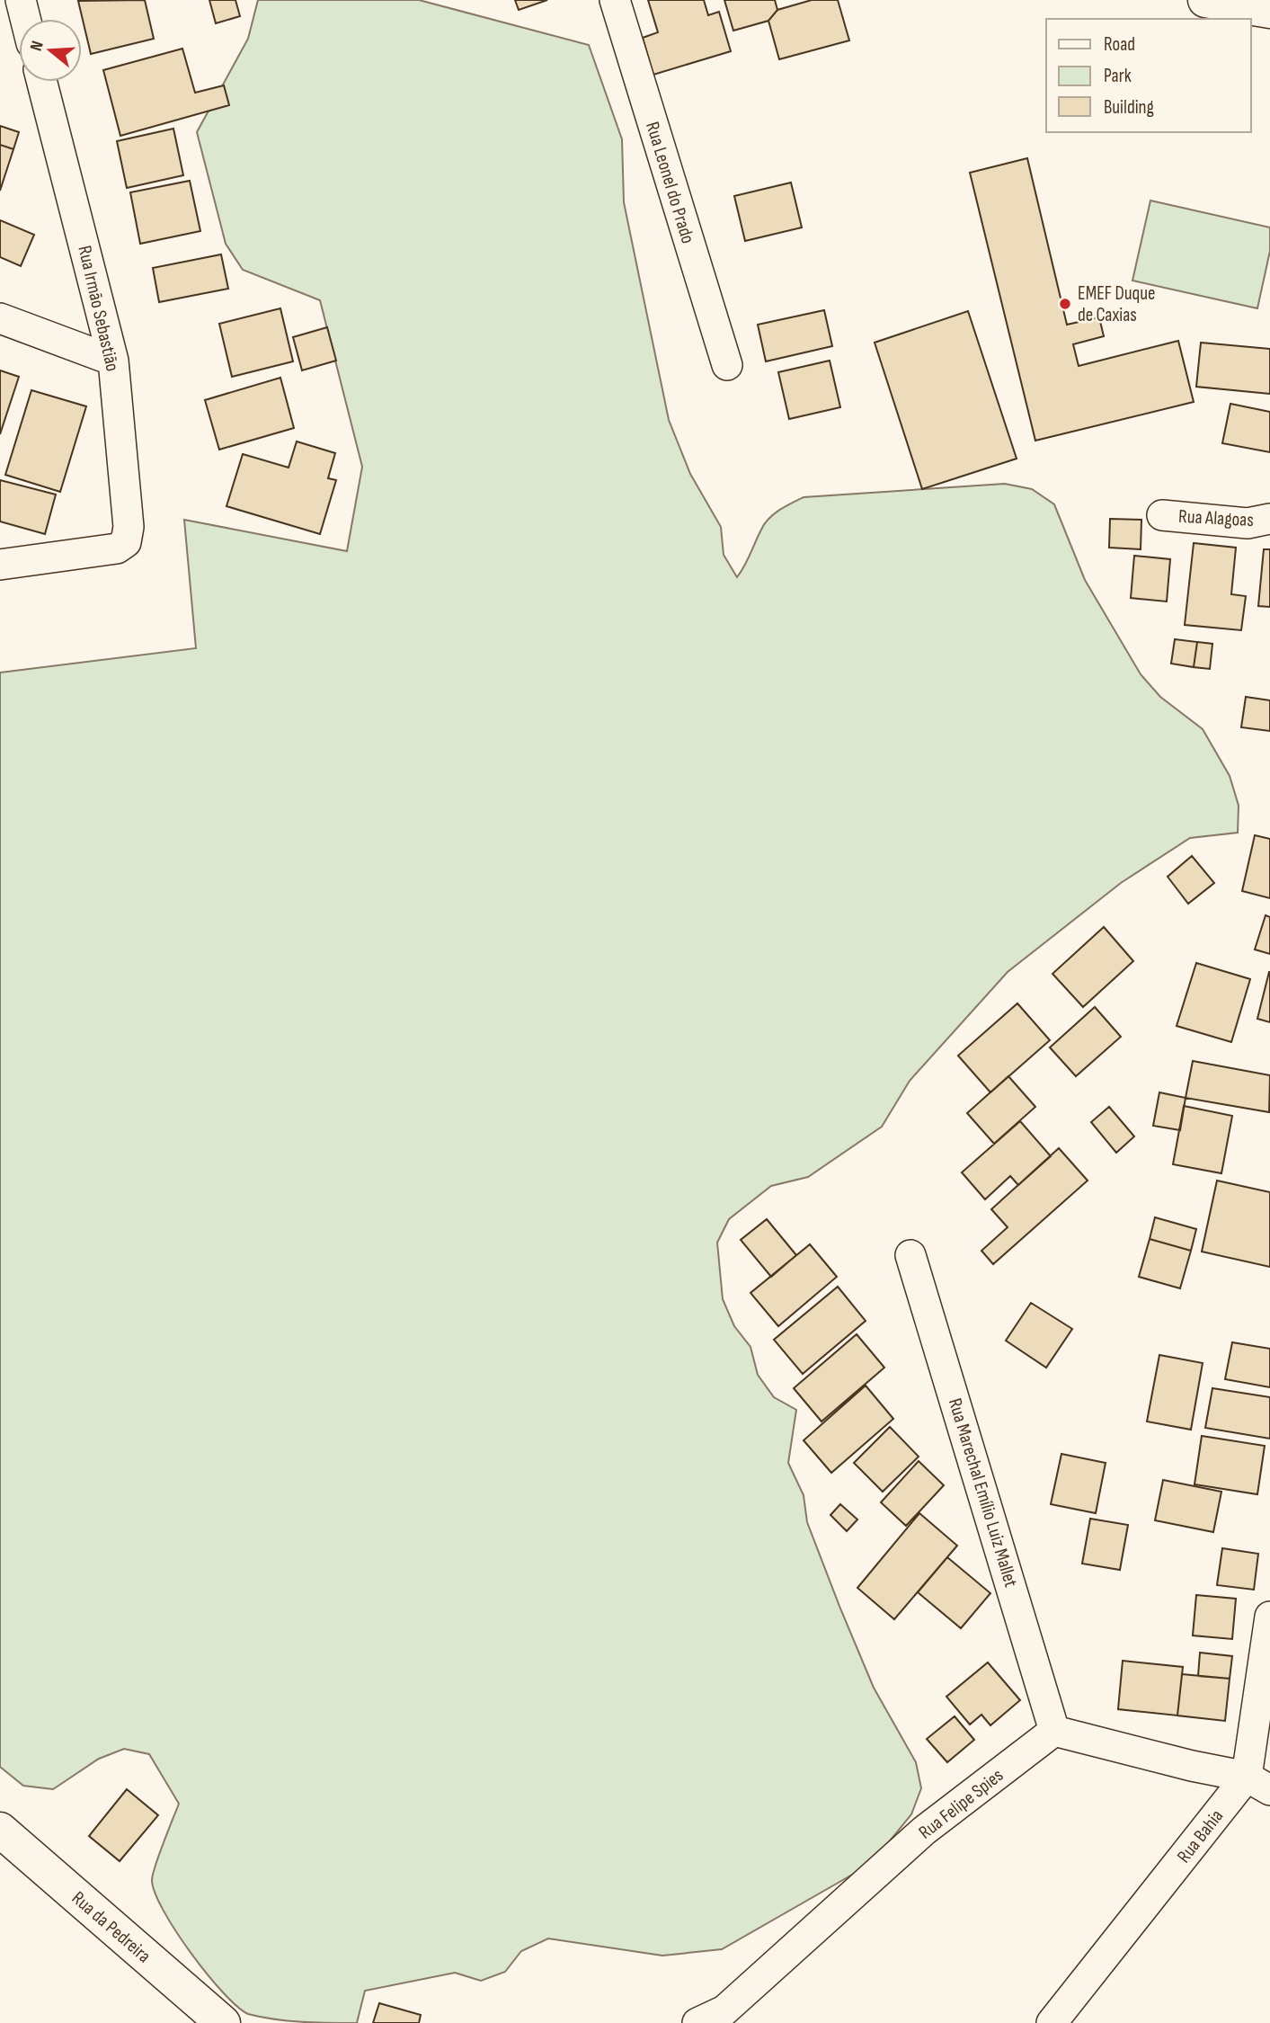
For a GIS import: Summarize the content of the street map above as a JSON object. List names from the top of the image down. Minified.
{"streets":{"street":["Rua Leonel do Prado","Rua Irmão Sebastião","Rua Alagoas","Rua Marechal Emílio Luiz Mallet","Rua Felipe Spies","Rua Bahia","Rua da Pedreira"]},"crossings":[["Rua Marechal Emílio Luiz Mallet","Rua Felipe Spies"]],"places":["EMEF Duque de Caxias"],"legend":["Road","Park","Building"],"north":"left"}
